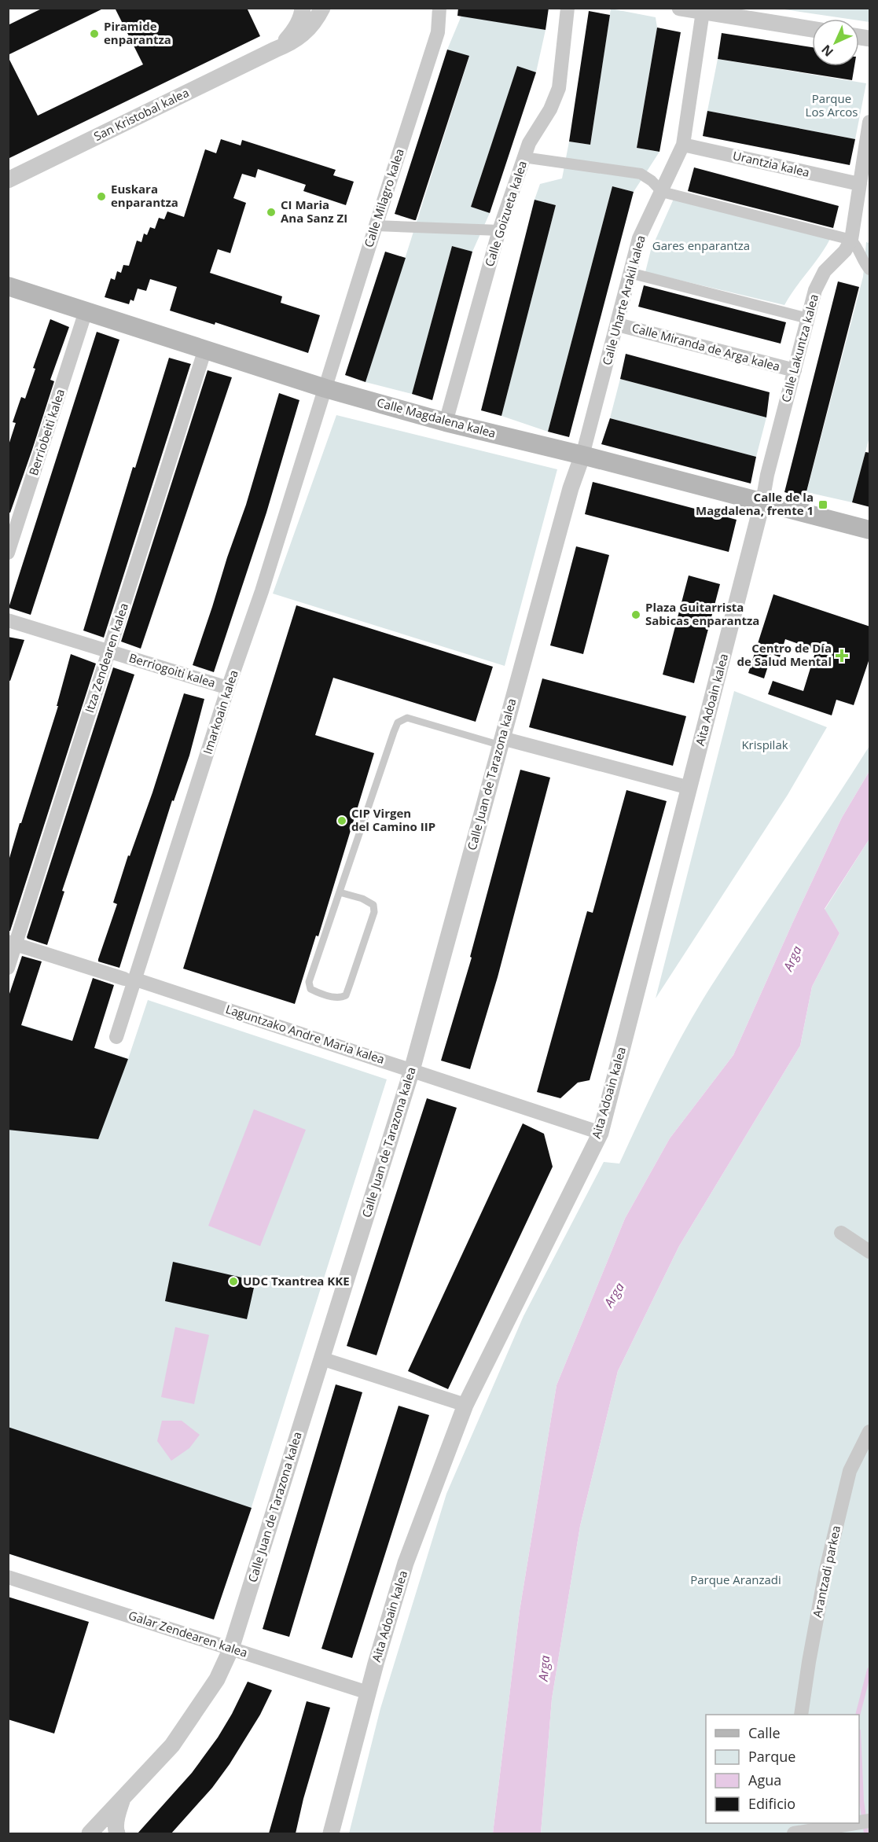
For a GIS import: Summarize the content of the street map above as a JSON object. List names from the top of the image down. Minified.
{"streets":{"main road":["Calle Magdalena kalea"],"street":["San Kristobal kalea","Urantzia kalea","Calle Milagro kalea","Calle Goizueta kalea","Calle Uharte Arakil kalea","Calle Miranda de Arga kalea","Calle Lakuntza kalea","Berriobeiti kalea","Itza Zendearen kalea","Berriogoiti kalea","Aita Adoain kalea","Imarkoain kalea","Calle Juan de Tarazona kalea","Laguntzako Andre Maria kalea","Arantzadi parkea","Galar Zendearen kalea"]},"crossings":[["Urantzia kalea","Calle Uharte Arakil kalea"],["Urantzia kalea","Calle Lakuntza kalea"],["Calle Milagro kalea","Calle Magdalena kalea"],["Calle Milagro kalea","Imarkoain kalea"],["Calle Goizueta kalea","Calle Magdalena kalea"],["Calle Uharte Arakil kalea","Calle Miranda de Arga kalea"],["Calle Uharte Arakil kalea","Calle Magdalena kalea"],["Calle Uharte Arakil kalea","Calle Juan de Tarazona kalea"],["Calle Miranda de Arga kalea","Calle Lakuntza kalea"],["Calle Lakuntza kalea","Calle Magdalena kalea"],["Calle Lakuntza kalea","Aita Adoain kalea"],["Calle Magdalena kalea","Berriobeiti kalea"],["Calle Magdalena kalea","Itza Zendearen kalea"],["Calle Magdalena kalea","Aita Adoain kalea"],["Calle Magdalena kalea","Imarkoain kalea"],["Calle Magdalena kalea","Calle Juan de Tarazona kalea"],["Itza Zendearen kalea","Berriogoiti kalea"],["Itza Zendearen kalea","Laguntzako Andre Maria kalea"],["Berriogoiti kalea","Imarkoain kalea"],["Aita Adoain kalea","Laguntzako Andre Maria kalea"],["Aita Adoain kalea","Galar Zendearen kalea"],["Imarkoain kalea","Laguntzako Andre Maria kalea"],["Calle Juan de Tarazona kalea","Laguntzako Andre Maria kalea"],["Calle Juan de Tarazona kalea","Galar Zendearen kalea"]],"water":["Arga"],"parks":["Parque Los Arcos","Gares enparantza","Krispilak","Parque Aranzadi"],"places":{"other":["Piramide enparantza","Euskara enparantza","CI Maria Ana Sanz ZI","Plaza Guitarrista Sabicas enparantza","CIP Virgen del Camino IIP","UDC Txantrea KKE"],"transit":["Calle de la Magdalena, frente 1"],"health":["Centro de Día de Salud Mental"]},"legend":["Calle","Parque","Agua","Edificio"],"north":"bottom left"}
